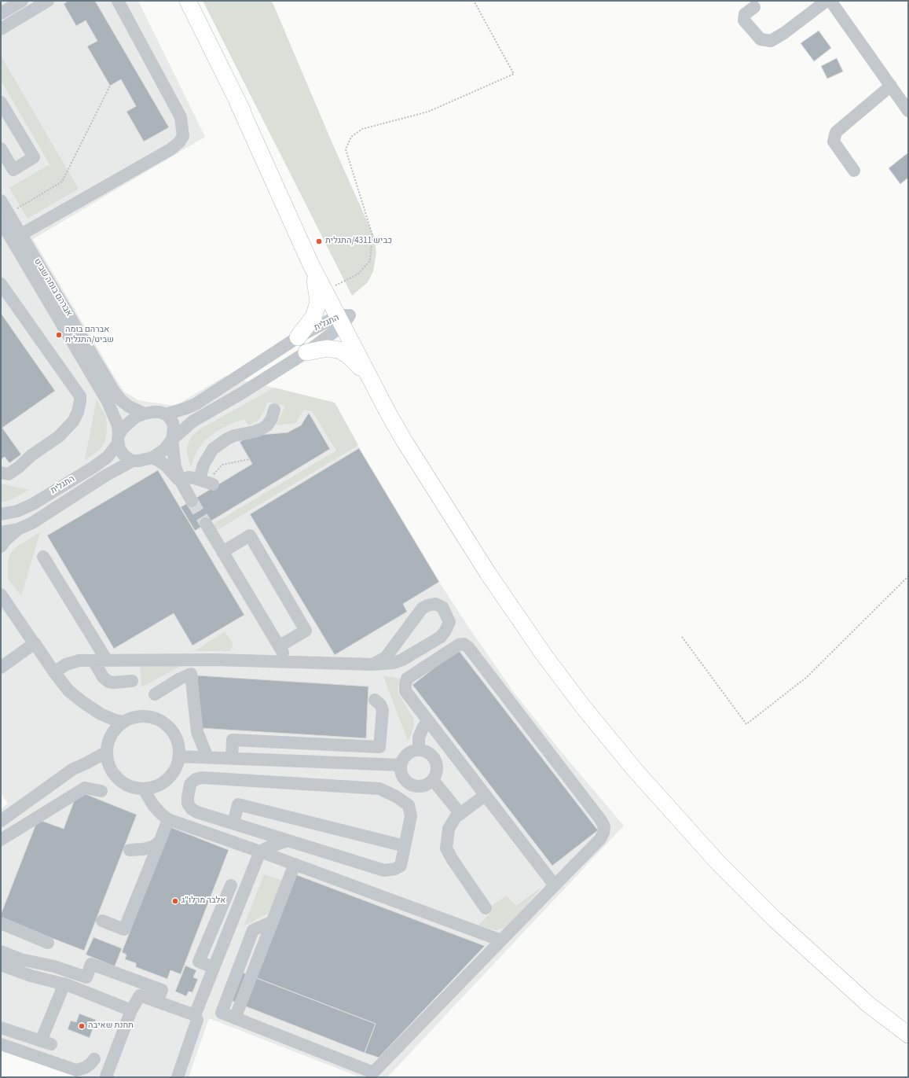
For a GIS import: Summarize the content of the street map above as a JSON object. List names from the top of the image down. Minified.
{"streets":{"street":["אברהם בומה שביט","התגלית"]},"crossings":[["אברהם בומה שביט","התגלית"]],"places":["כביש 4311/התגלית","אברהם בומה שביט/התגלית","אלבר מרלו\"ג","תחנת שאיבה"]}
